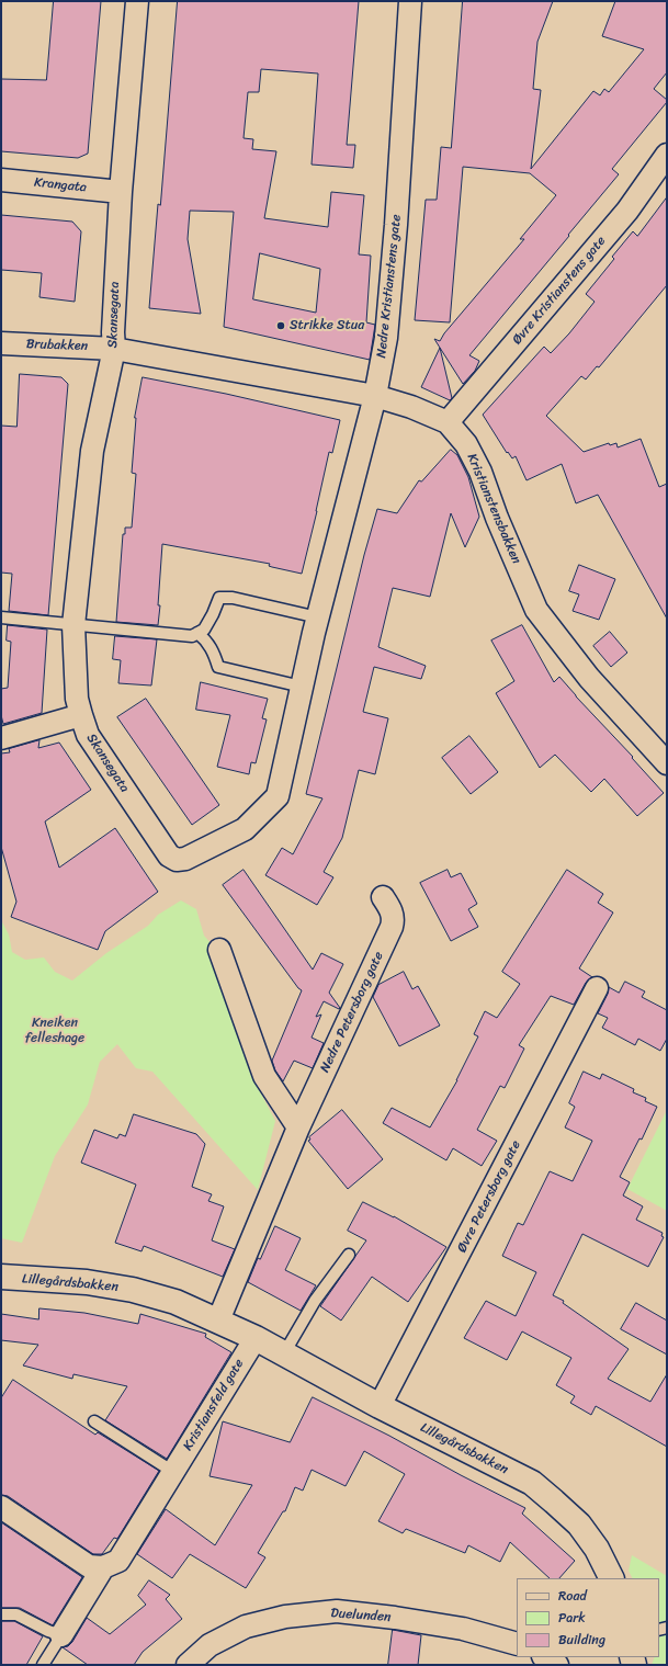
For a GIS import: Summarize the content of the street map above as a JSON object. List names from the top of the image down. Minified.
{"streets":{"street":["Krangata","Nedre Kristianstens gate","Øvre Kristianstens gate","Skansegata","Brubakken","Kristianstensbakken","Nedre Petersborg gate","Øvre Petersborg gate","Lillegårdsbakken","Kristiansfeld gate","Duelunden"]},"crossings":[["Krangata","Skansegata"],["Nedre Kristianstens gate","Skansegata"],["Nedre Kristianstens gate","Kristianstensbakken"],["Øvre Kristianstens gate","Kristianstensbakken"],["Skansegata","Brubakken"],["Skansegata","Kristianstensbakken"],["Brubakken","Kristianstensbakken"],["Nedre Petersborg gate","Lillegårdsbakken"],["Øvre Petersborg gate","Lillegårdsbakken"],["Lillegårdsbakken","Kristiansfeld gate"]],"parks":["Kneiken felleshage"],"places":["Strikke Stua"],"legend":["Road","Park","Building"]}
